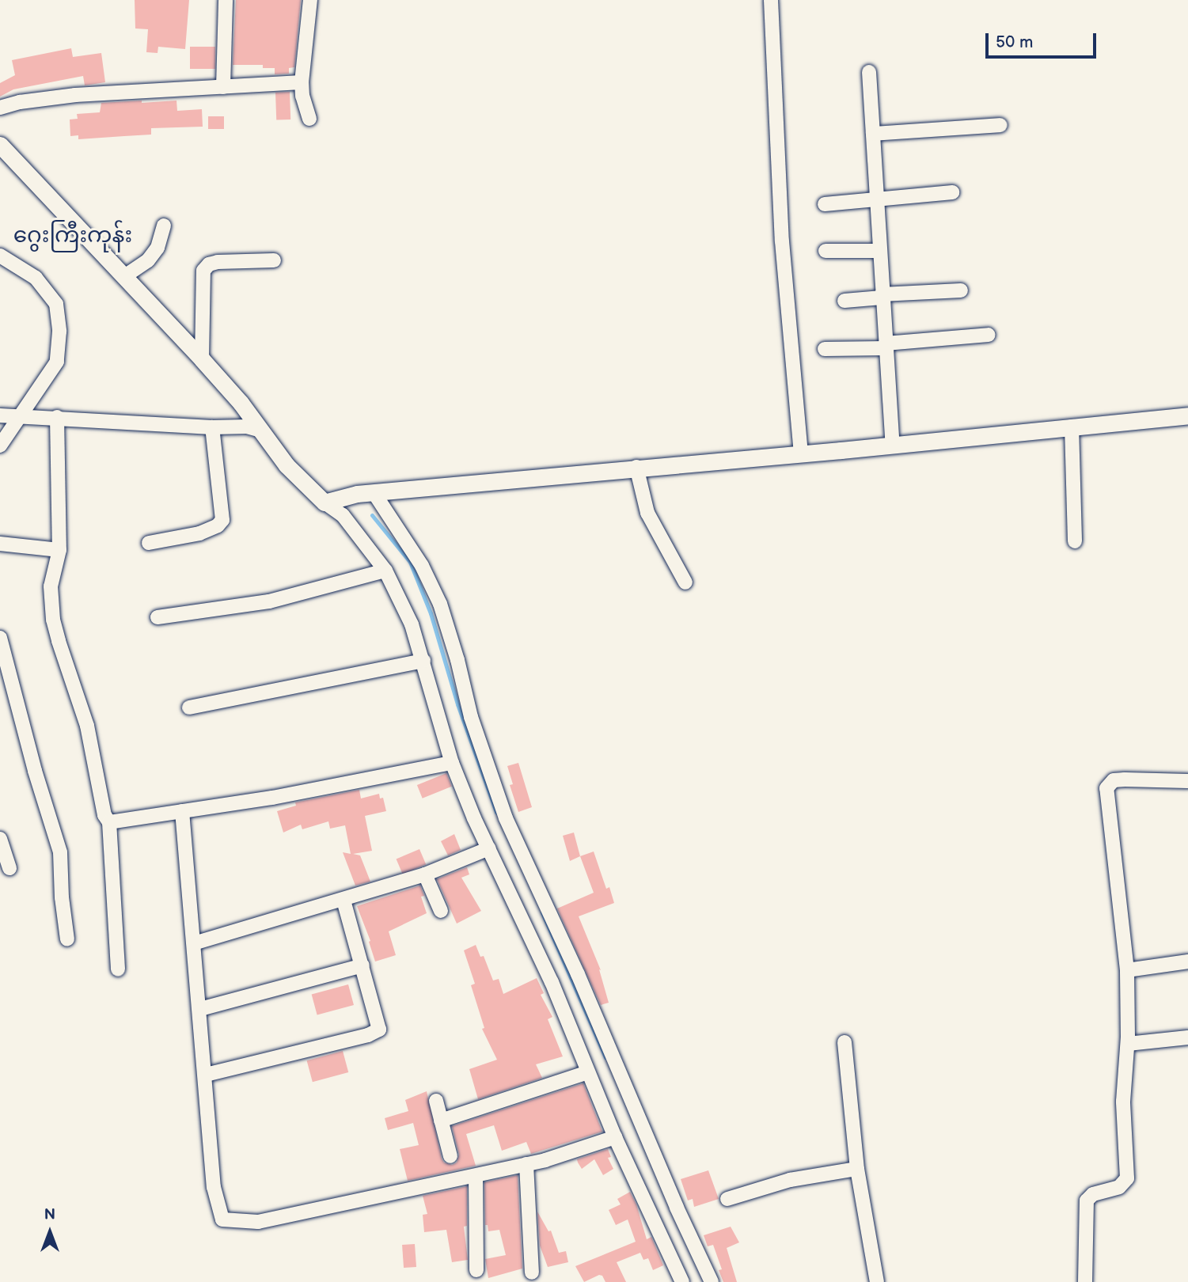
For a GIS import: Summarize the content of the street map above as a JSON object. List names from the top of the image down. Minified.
{"districts":["ဂွေးကြီးကုန်း"],"scale_bar":"50 m","north":"top"}
